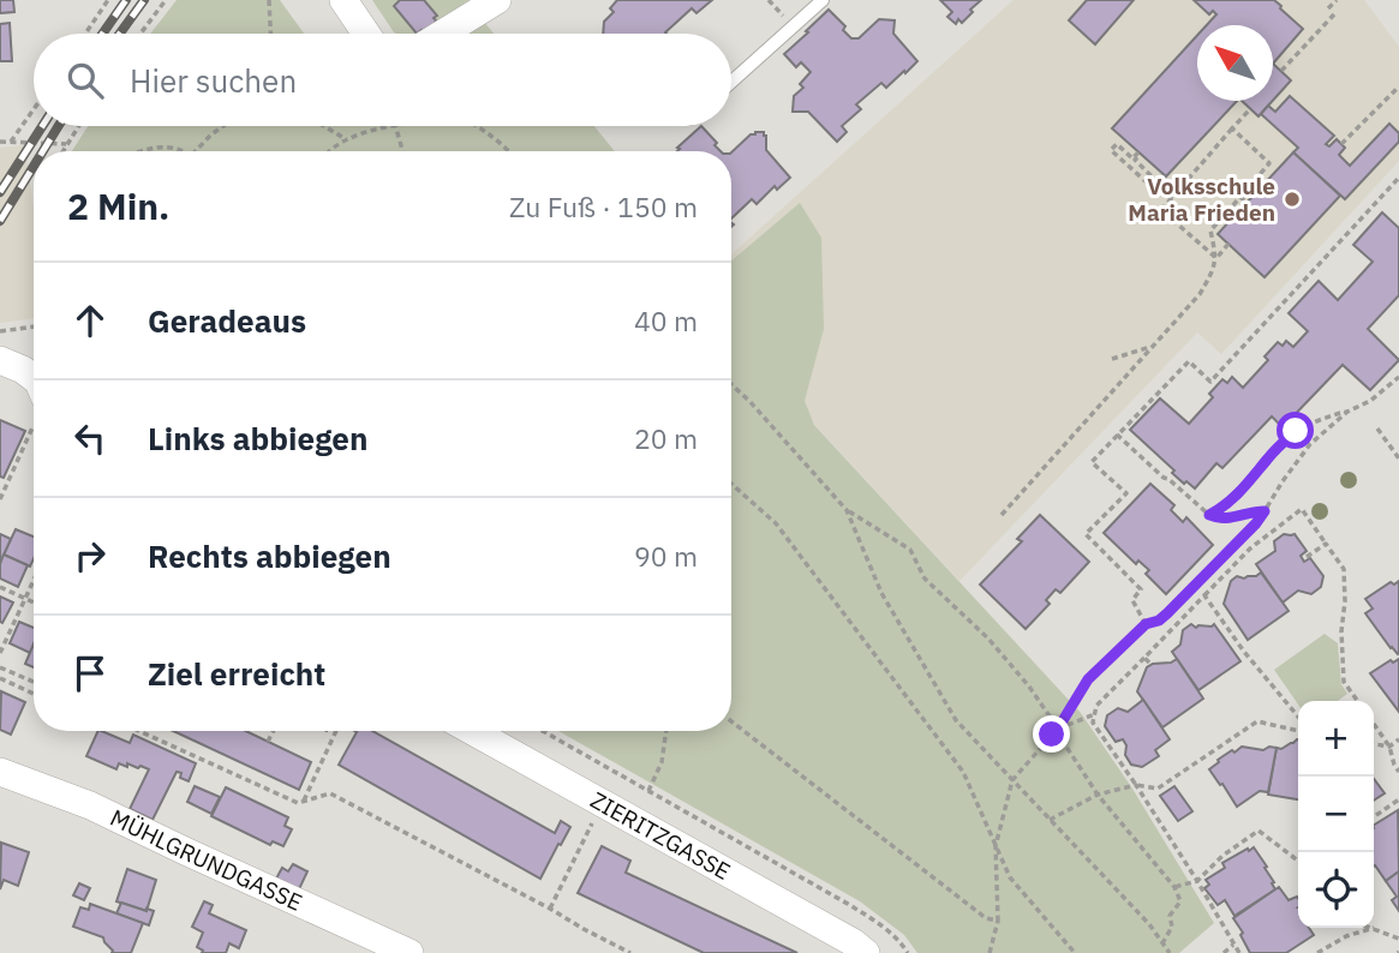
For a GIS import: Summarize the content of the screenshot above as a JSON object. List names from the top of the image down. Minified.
{"streets":{"street":["ZIERITZGASSE","MÜHLGRUNDGASSE"]},"places":["Volksschule Maria Frieden"],"north":"top left","page":{"search":"Hier suchen","heading":["2 Min.","Zu Fuß · 150 m"],"list":[["Geradeaus","40 m"],["Links abbiegen","20 m"],["Rechts abbiegen","90 m"],"Ziel erreicht"],"map_buttons":["+","−"]}}
